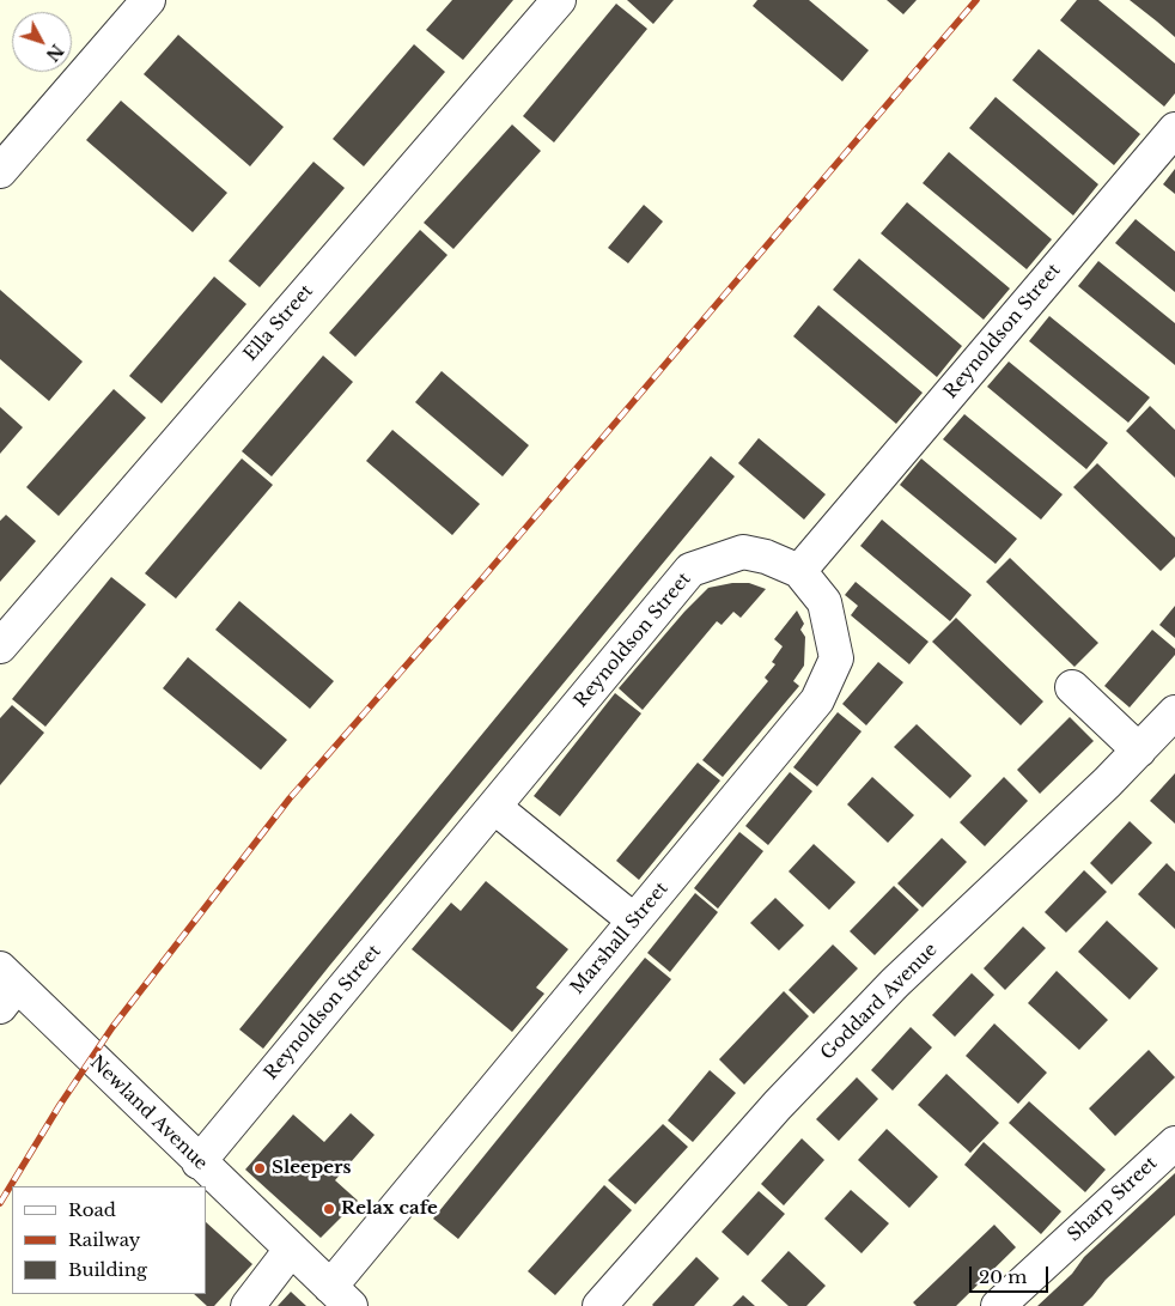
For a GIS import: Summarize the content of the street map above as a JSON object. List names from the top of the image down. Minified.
{"streets":{"street":["Ella Street","Reynoldson Street","Marshall Street","Goddard Avenue","Newland Avenue","Sharp Street"]},"crossings":[["Reynoldson Street","Marshall Street"],["Reynoldson Street","Newland Avenue"],["Marshall Street","Newland Avenue"]],"places":["Sleepers","Relax cafe"],"legend":["Road","Railway","Building"],"scale_bar":"20 m","north":"bottom right"}
